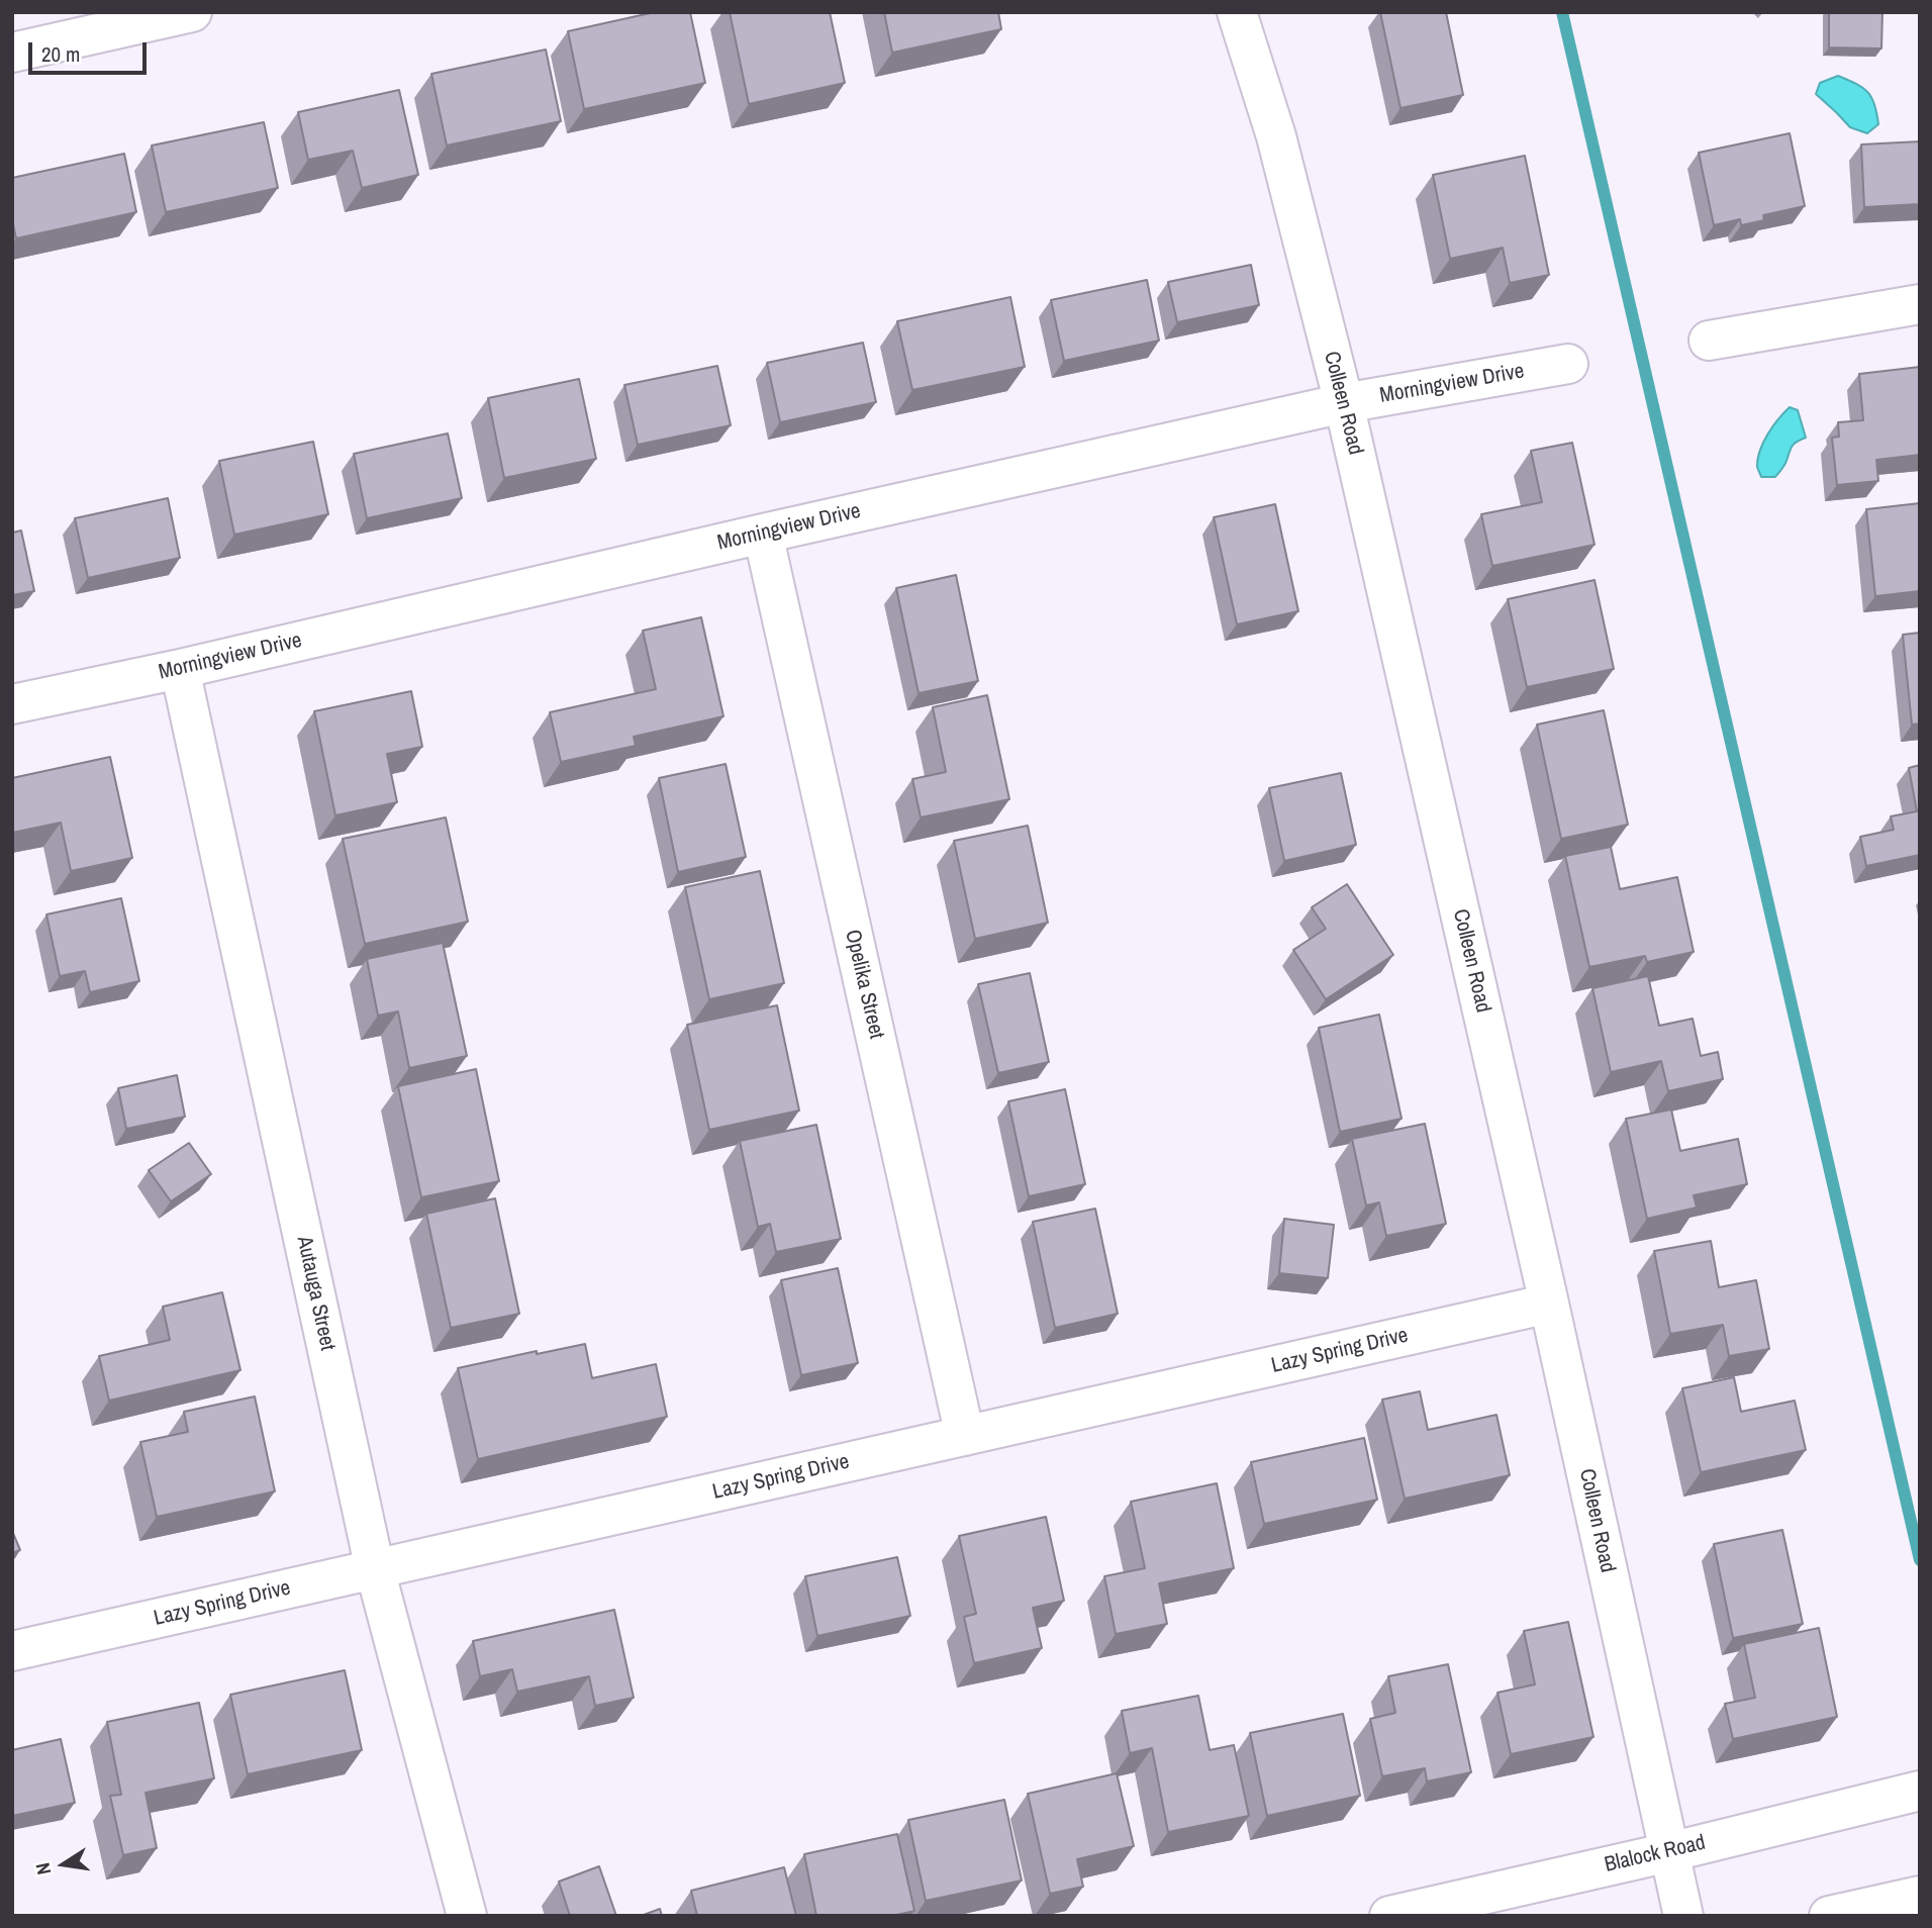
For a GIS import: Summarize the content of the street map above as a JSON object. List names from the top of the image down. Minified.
{"streets":{"street":["Morningview Drive","Colleen Road","Opelika Street","Autauga Street","Lazy Spring Drive","Blalock Road"]},"crossings":[["Morningview Drive","Colleen Road"],["Morningview Drive","Opelika Street"],["Morningview Drive","Autauga Street"],["Colleen Road","Lazy Spring Drive"],["Colleen Road","Blalock Road"],["Opelika Street","Lazy Spring Drive"],["Autauga Street","Lazy Spring Drive"]],"scale_bar":"20 m","north":"left"}
